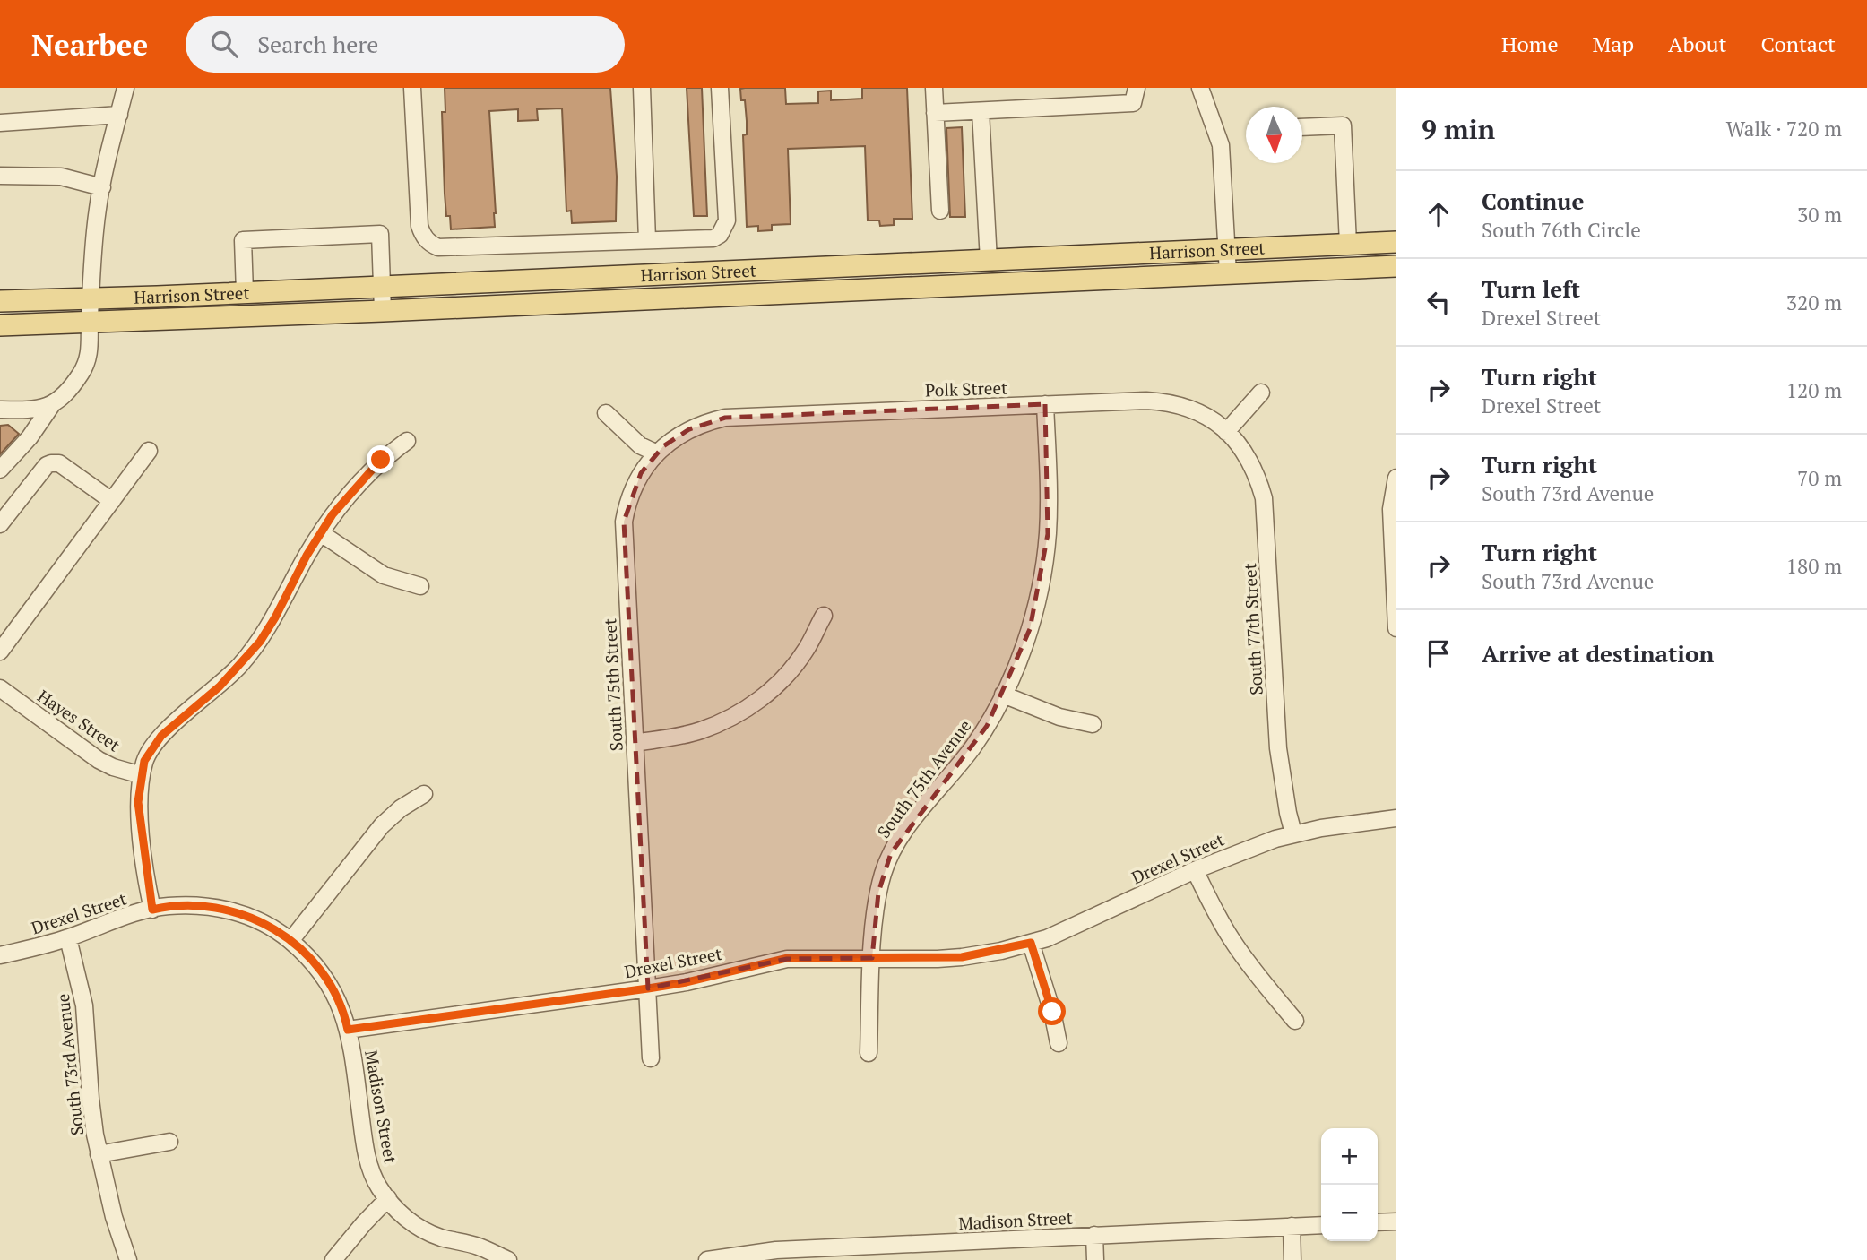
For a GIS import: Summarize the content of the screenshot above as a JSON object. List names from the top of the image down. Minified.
{"streets":{"main road":["Harrison Street"],"street":["Polk Street","South 77th Street","South 75th Street","Hayes Street","South 75th Avenue","Drexel Street","South 73rd Avenue","Madison Street"]},"crossings":[["Polk Street","South 77th Street"],["Polk Street","South 75th Street"],["Polk Street","South 75th Avenue"],["South 77th Street","Drexel Street"],["South 75th Street","Drexel Street"],["South 75th Avenue","Drexel Street"],["Drexel Street","South 73rd Avenue"],["Drexel Street","Madison Street"]],"north":"bottom","page":{"header":"Nearbee","search":"Search here","nav":["Home","Map","About","Contact"],"heading":["9 min","Walk · 720 m"],"list":[["Continue","South 76th Circle","30 m"],["Turn left","Drexel Street","320 m"],["Turn right","Drexel Street","120 m"],["Turn right","South 73rd Avenue","70 m"],["Turn right","South 73rd Avenue","180 m"],"Arrive at destination"],"map_buttons":["+","−"]}}
